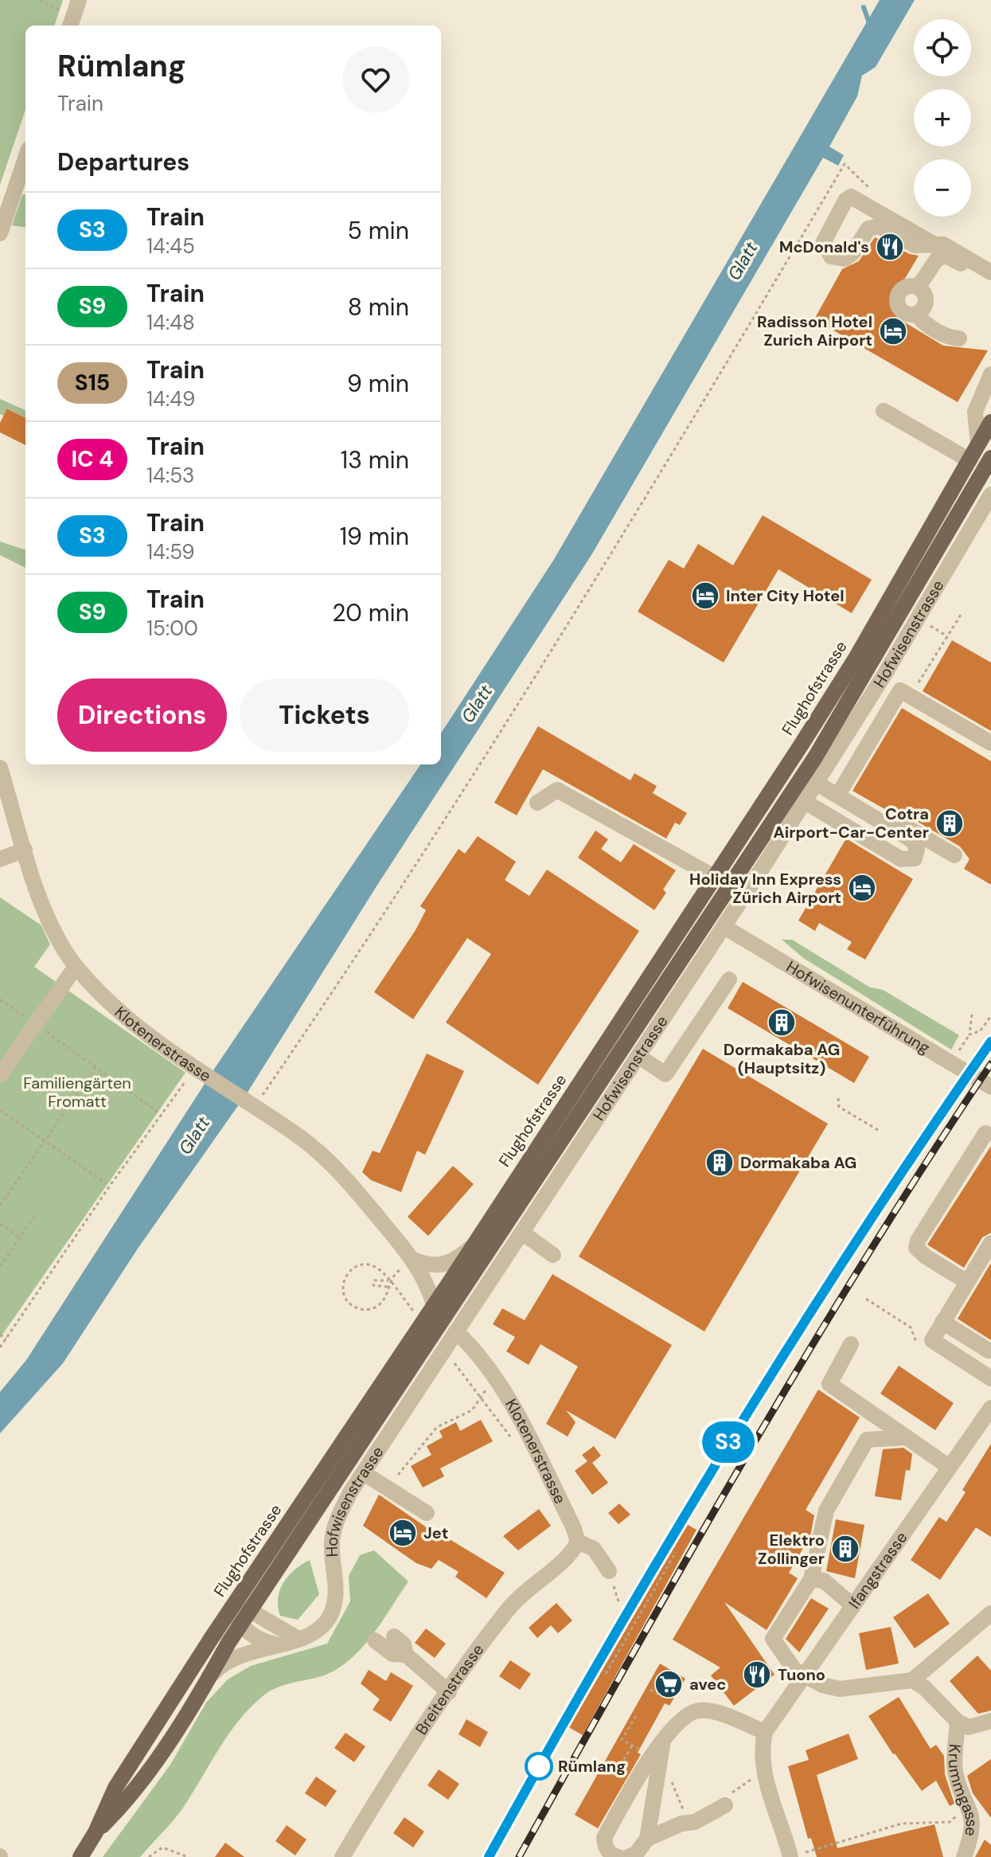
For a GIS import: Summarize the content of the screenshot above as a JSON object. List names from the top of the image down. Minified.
{"streets":{"main road":["Flughofstrasse"],"street":["Hofwisenstrasse","Hofwisenunterführung","Klotenerstrasse","Ifangstrasse","Breitenstrasse","Krummgasse"]},"crossings":[["Hofwisenstrasse","Flughofstrasse"],["Hofwisenstrasse","Hofwisenunterführung"],["Hofwisenstrasse","Klotenerstrasse"],["Flughofstrasse","Klotenerstrasse"],["Klotenerstrasse","Breitenstrasse"]],"water":["Glatt"],"parks":["Familiengärten Fromatt"],"places":{"restaurant":["McDonald's","Tuono"],"hotel":["Radisson Hotel Zurich Airport","Inter City Hotel","Holiday Inn Express Zürich Airport","Jet"],"building":["Cotra Airport-Car-Center","Dormakaba AG (Hauptsitz)","Dormakaba AG","Elektro Zollinger"],"supermarket":["avec"],"other":["Rümlang"]},"page":{"on_map":"S3","map_buttons":["+","−"],"heading":[["Rümlang","Train"],"Departures"],"list":[{"mark":"S3","name":"Train","note":"14:45","value":"5 min"},{"mark":"S9","name":"Train","note":"14:48","value":"8 min"},{"mark":"S15","name":"Train","note":"14:49","value":"9 min"},{"mark":"IC 4","name":"Train","note":"14:53","value":"13 min"},{"mark":"S3","name":"Train","note":"14:59","value":"19 min"},{"mark":"S9","name":"Train","note":"15:00","value":"20 min"}],"buttons":["Directions","Tickets"]}}
